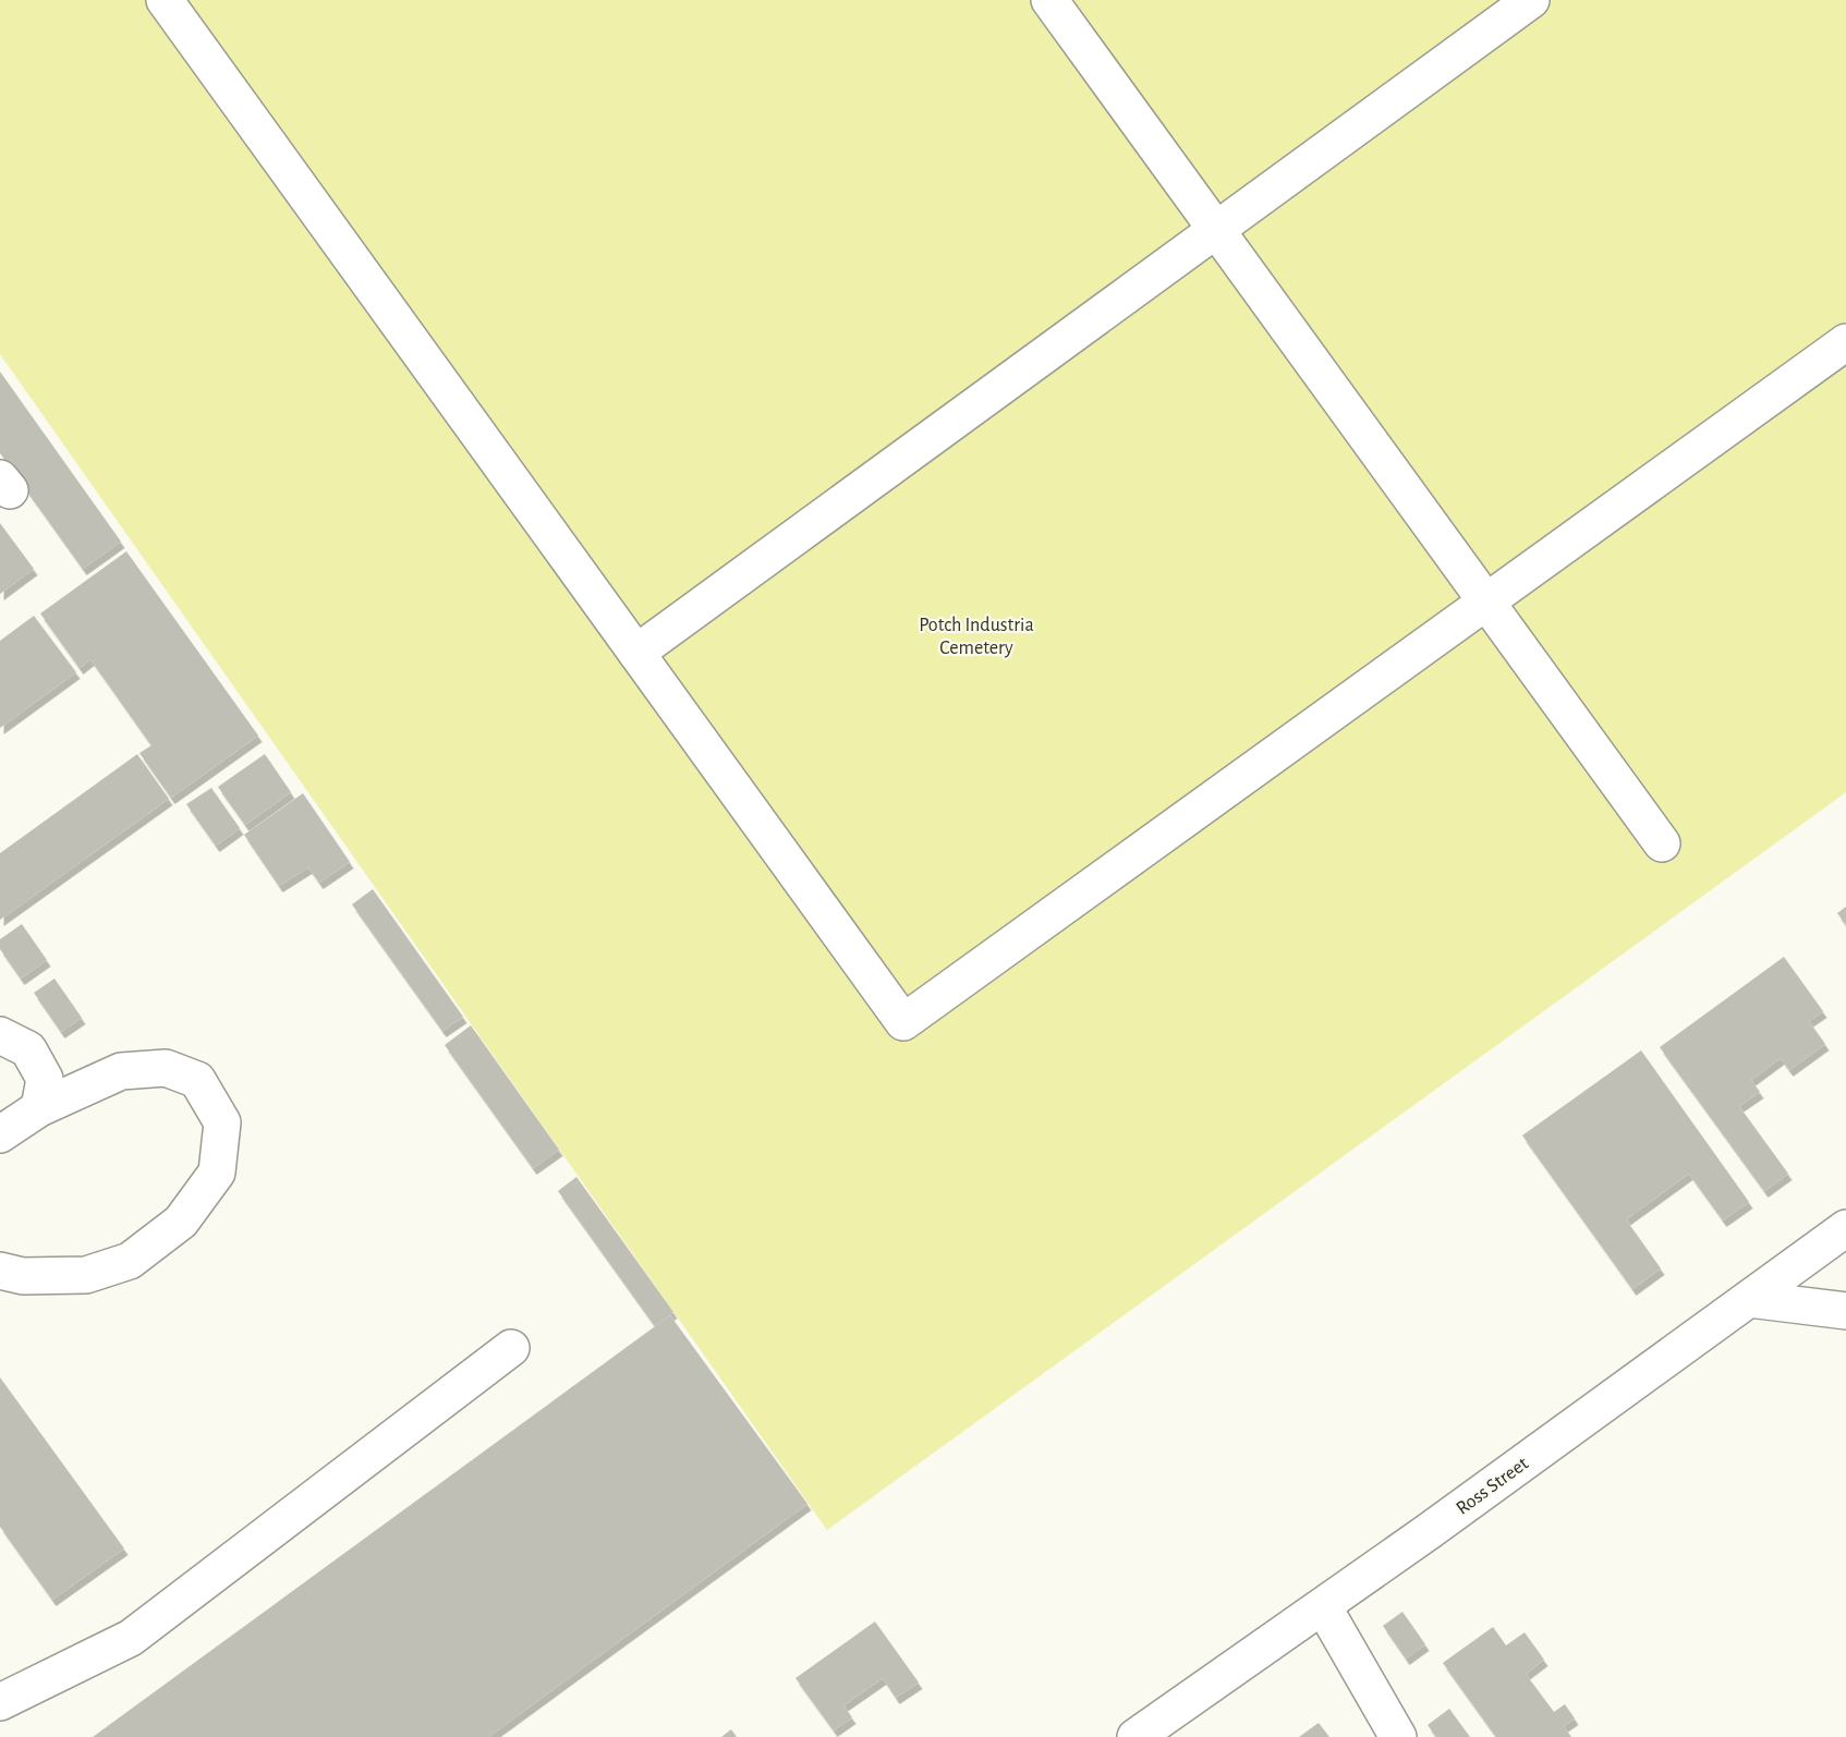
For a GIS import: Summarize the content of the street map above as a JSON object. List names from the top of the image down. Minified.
{"streets":{"street":["Ross Street"]},"parks":["Potch Industria Cemetery"]}
